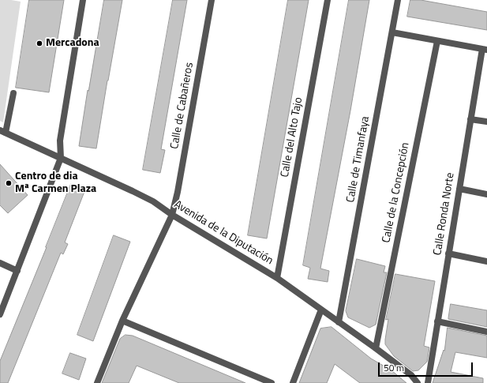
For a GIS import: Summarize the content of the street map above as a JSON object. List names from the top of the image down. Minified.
{"streets":{"street":["Calle de Cabañeros","Calle del Alto Tajo","Calle de Timanfaya","Calle de la Concepción","Calle Ronda Norte","Avenida de la Diputación"]},"crossings":[["Calle de Cabañeros","Avenida de la Diputación"],["Calle del Alto Tajo","Avenida de la Diputación"],["Calle de Timanfaya","Avenida de la Diputación"],["Calle de la Concepción","Avenida de la Diputación"]],"places":["Mercadona","Centro de dia Mª Carmen Plaza"],"scale_bar":"50 m"}
